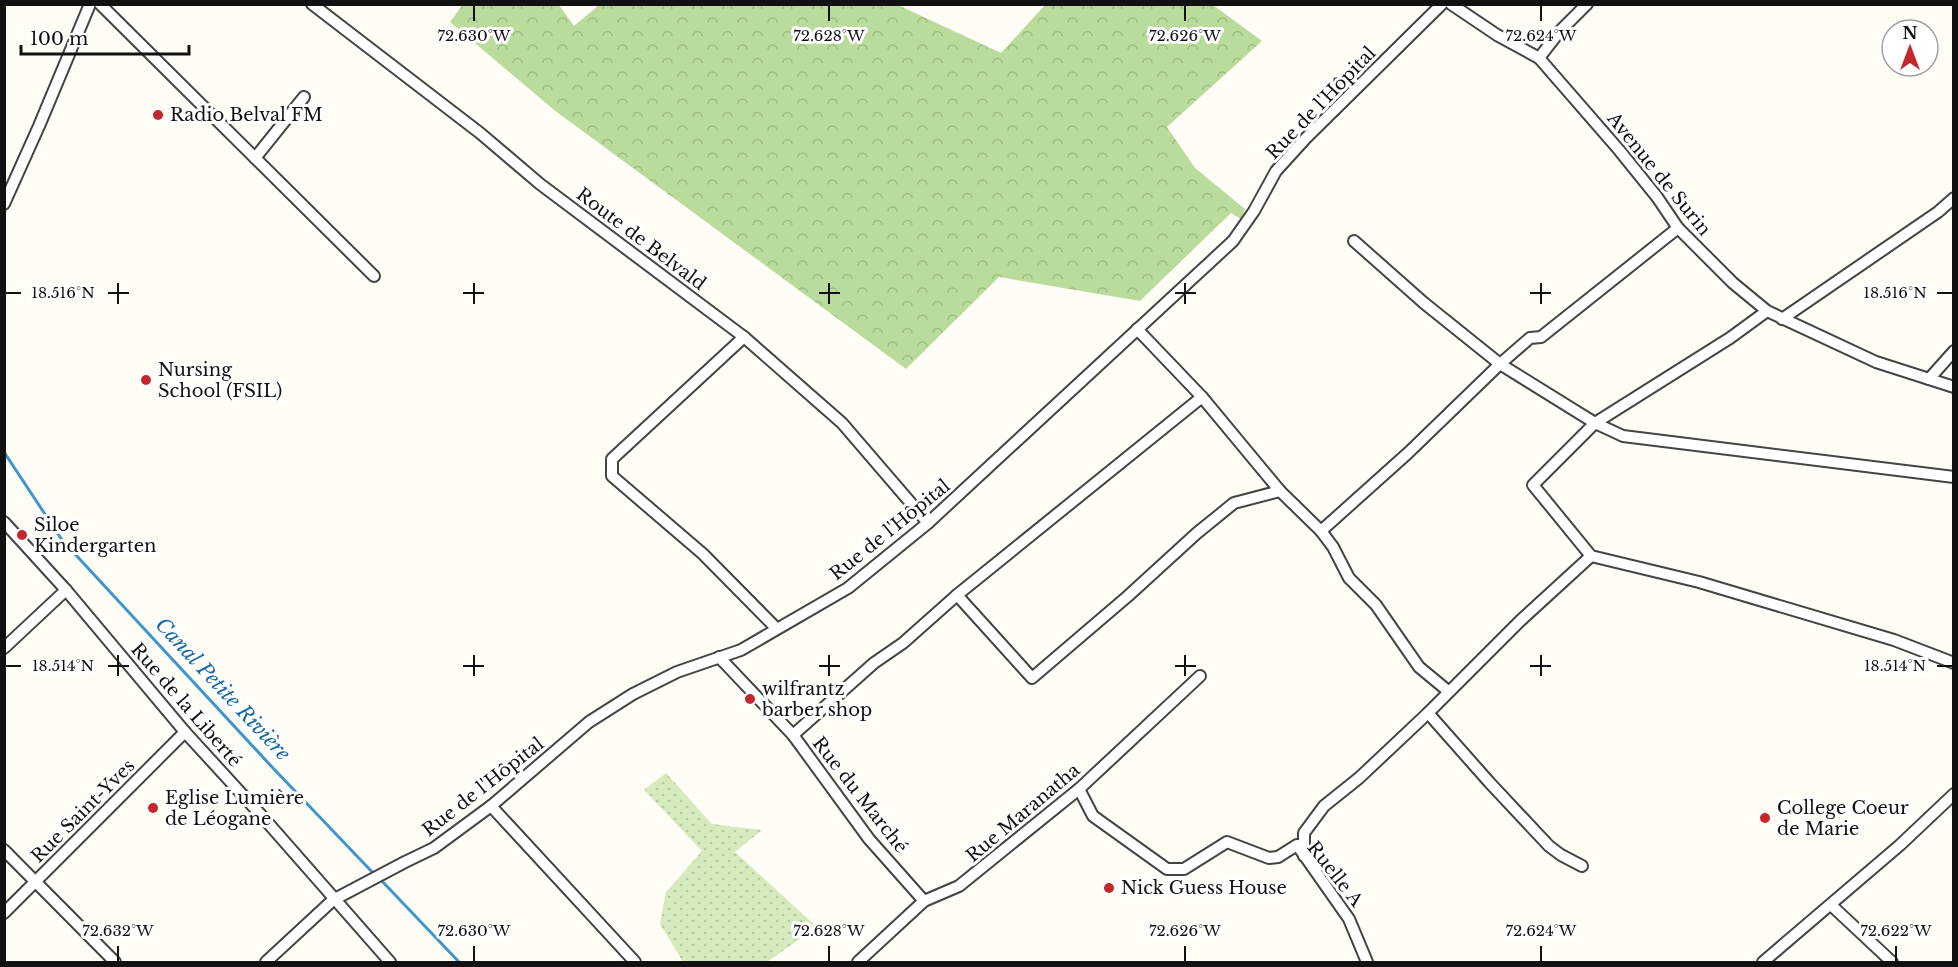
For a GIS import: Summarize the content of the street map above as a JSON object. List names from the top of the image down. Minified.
{"streets":{"street":["Rue de l'Hôpital","Avenue de Surin","Route de Belvald","Rue de la Liberté","Rue du Marché","Rue Saint-Yves","Rue Maranatha","Ruelle A"]},"crossings":[["Rue de l'Hôpital","Route de Belvald"],["Rue de l'Hôpital","Rue de la Liberté"],["Rue de l'Hôpital","Rue du Marché"],["Rue de la Liberté","Rue Saint-Yves"],["Rue du Marché","Rue Maranatha"],["Rue Maranatha","Ruelle A"]],"water":["Canal Petite Rivière"],"places":["Radio Belval FM","Nursing School (FSIL)","Siloe Kindergarten","wilfrantz barber shop","Eglise Lumière de Léogane","College Coeur de Marie","Nick Guess House"],"scale_bar":"100 m","north":"top","coordinates":["72.630°W","72.628°W","72.626°W","72.624°W","18.516°N","18.514°N","72.632°W","72.622°W"]}
